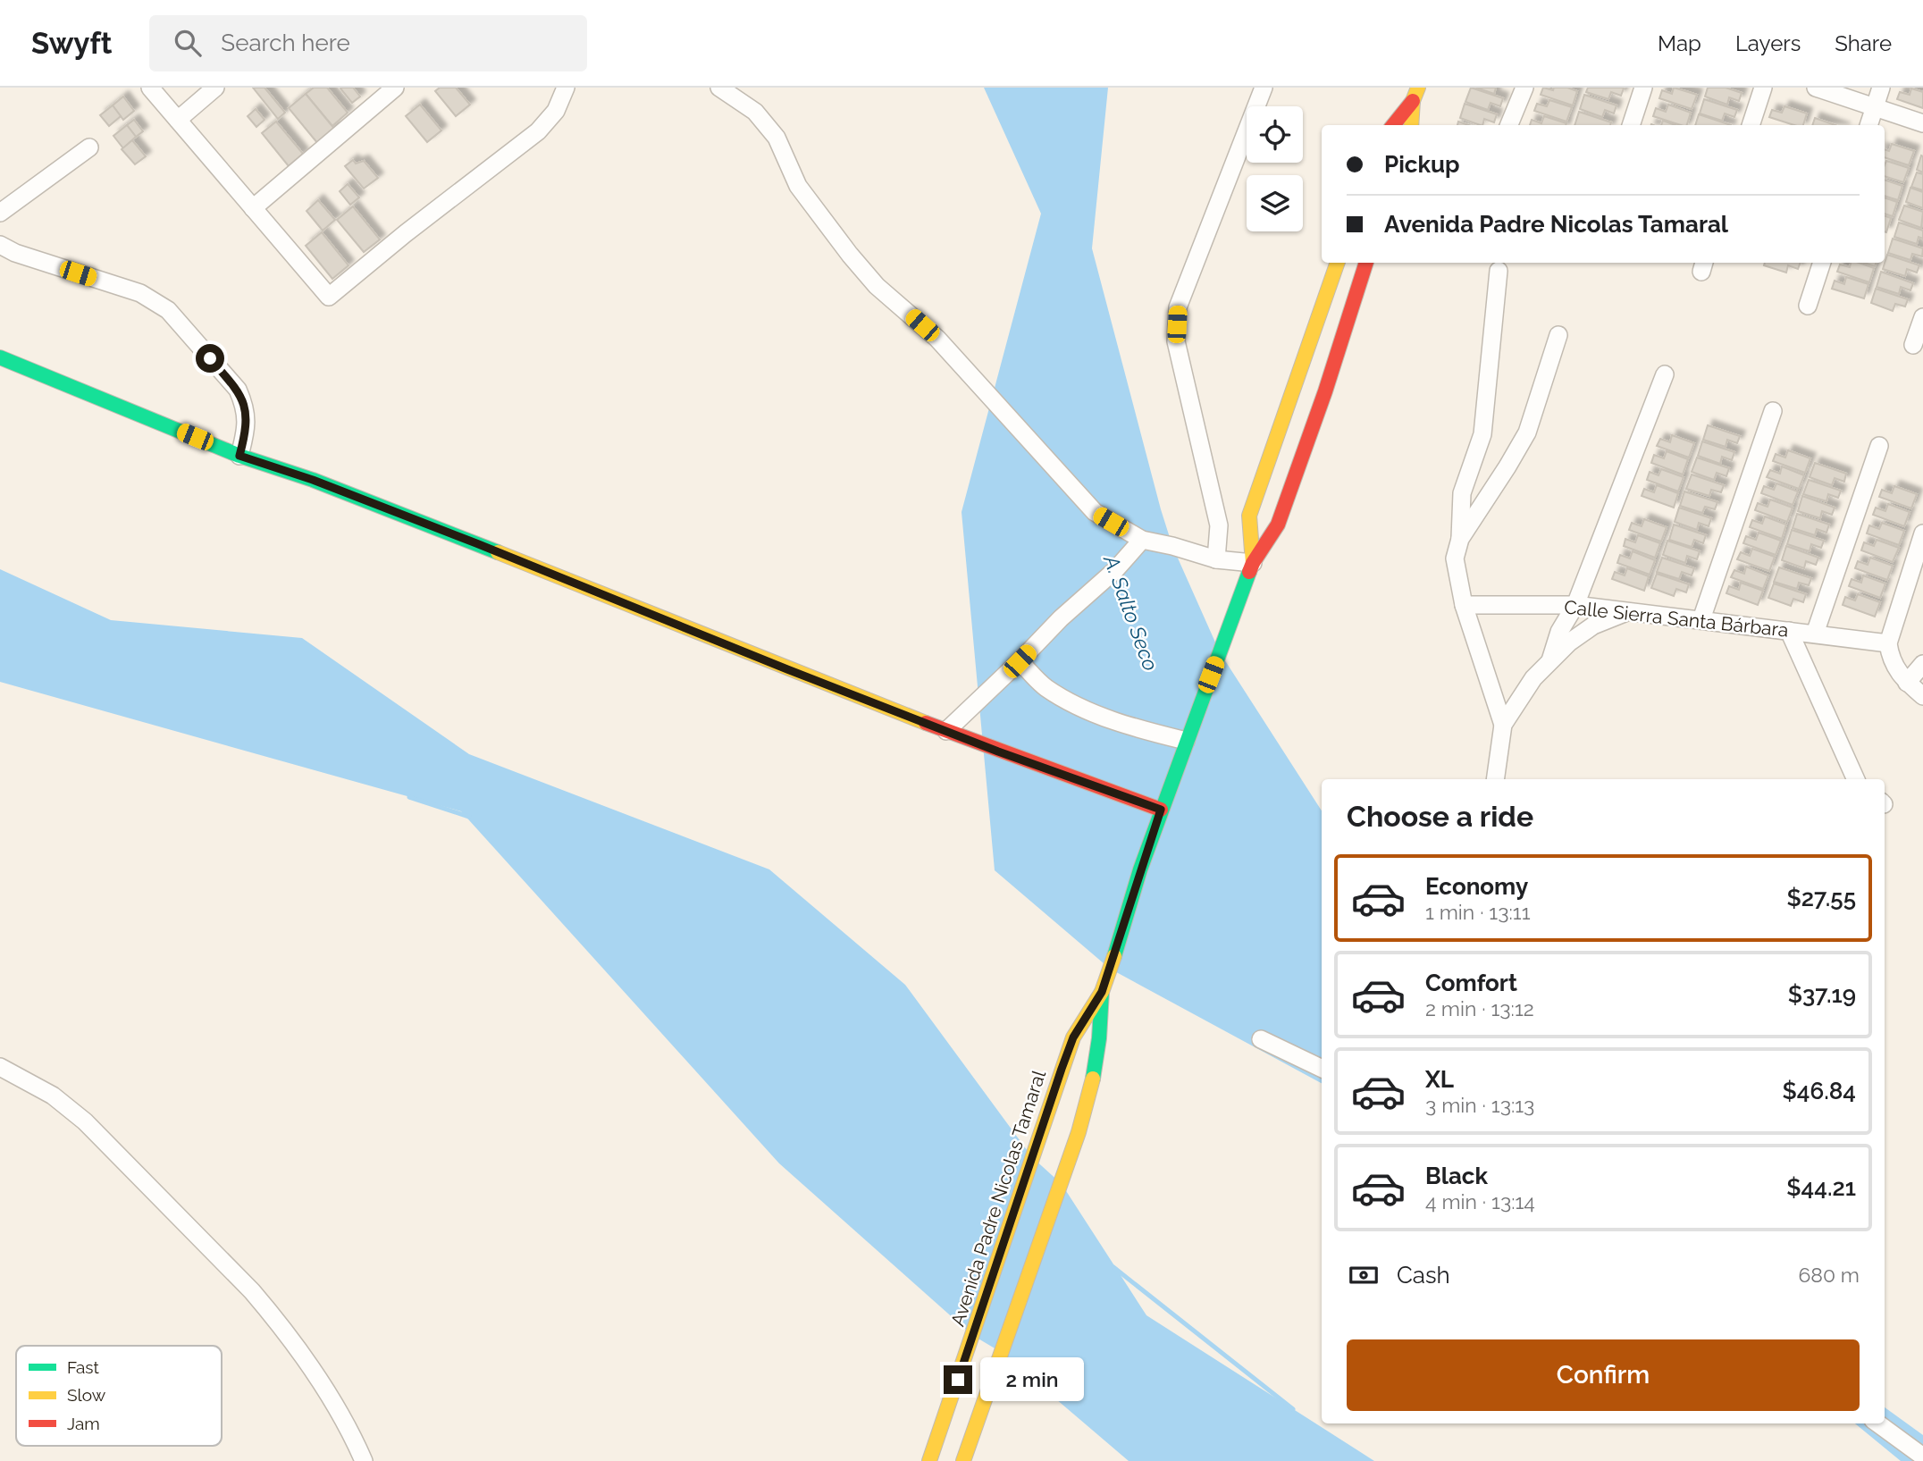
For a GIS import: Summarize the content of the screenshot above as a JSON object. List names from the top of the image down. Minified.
{"streets":{"street":["Calle Sierra Santa Bárbara","Avenida Padre Nicolas Tamaral"]},"water":["A. Salto Seco"],"legend":["Fast","Slow","Jam"],"page":{"header":"Swyft","search":"Search here","nav":["Map","Layers","Share"],"banner":["Pickup","Avenida Padre Nicolas Tamaral"],"heading":"Choose a ride","list":[{"name":"Economy","note":"1 min · 13:11","value":"$27.55"},{"name":"Comfort","note":"2 min · 13:12","value":"$37.19"},{"name":"XL","note":"3 min · 13:13","value":"$46.84"},{"name":"Black","note":"4 min · 13:14","value":"$44.21"}],"pay":["Cash","680 m"],"buttons":"Confirm","bubble":"2 min"}}
